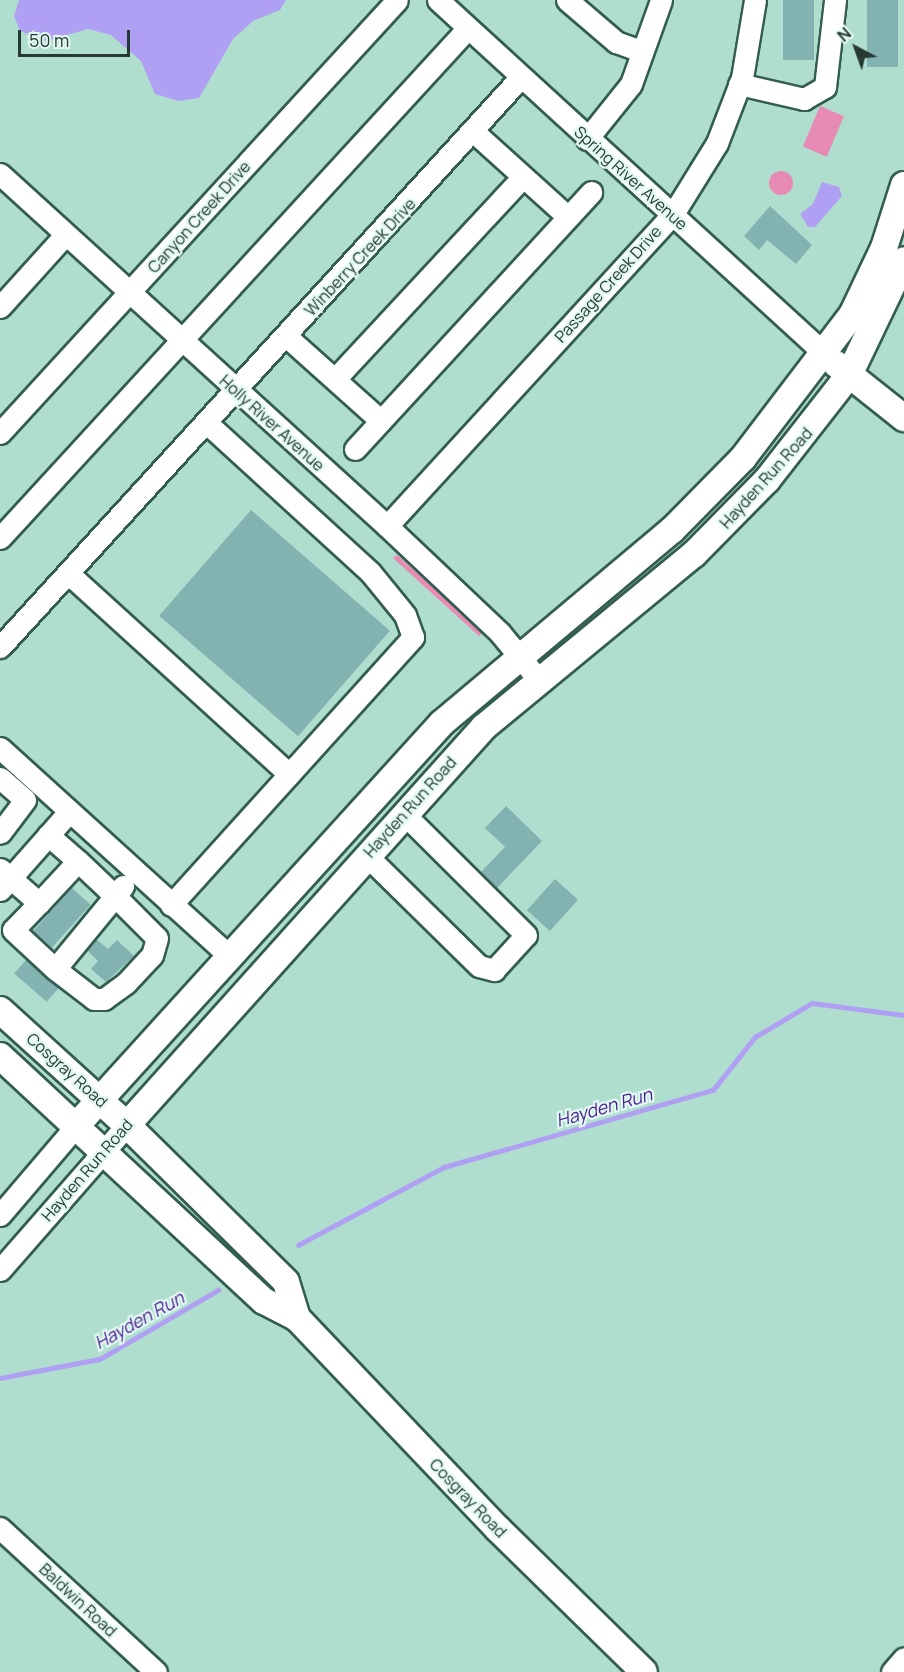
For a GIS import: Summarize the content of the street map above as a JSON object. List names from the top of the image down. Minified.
{"streets":{"main road":["Hayden Run Road","Cosgray Road"],"street":["Spring River Avenue","Canyon Creek Drive","Winberry Creek Drive","Passage Creek Drive","Holly River Avenue","Baldwin Road"]},"crossings":[["Spring River Avenue","Winberry Creek Drive"],["Spring River Avenue","Passage Creek Drive"],["Spring River Avenue","Hayden Run Road"],["Canyon Creek Drive","Holly River Avenue"],["Winberry Creek Drive","Holly River Avenue"],["Passage Creek Drive","Holly River Avenue"],["Holly River Avenue","Hayden Run Road"],["Hayden Run Road","Cosgray Road"]],"water":["Hayden Run"],"scale_bar":"50 m","north":"top left"}
